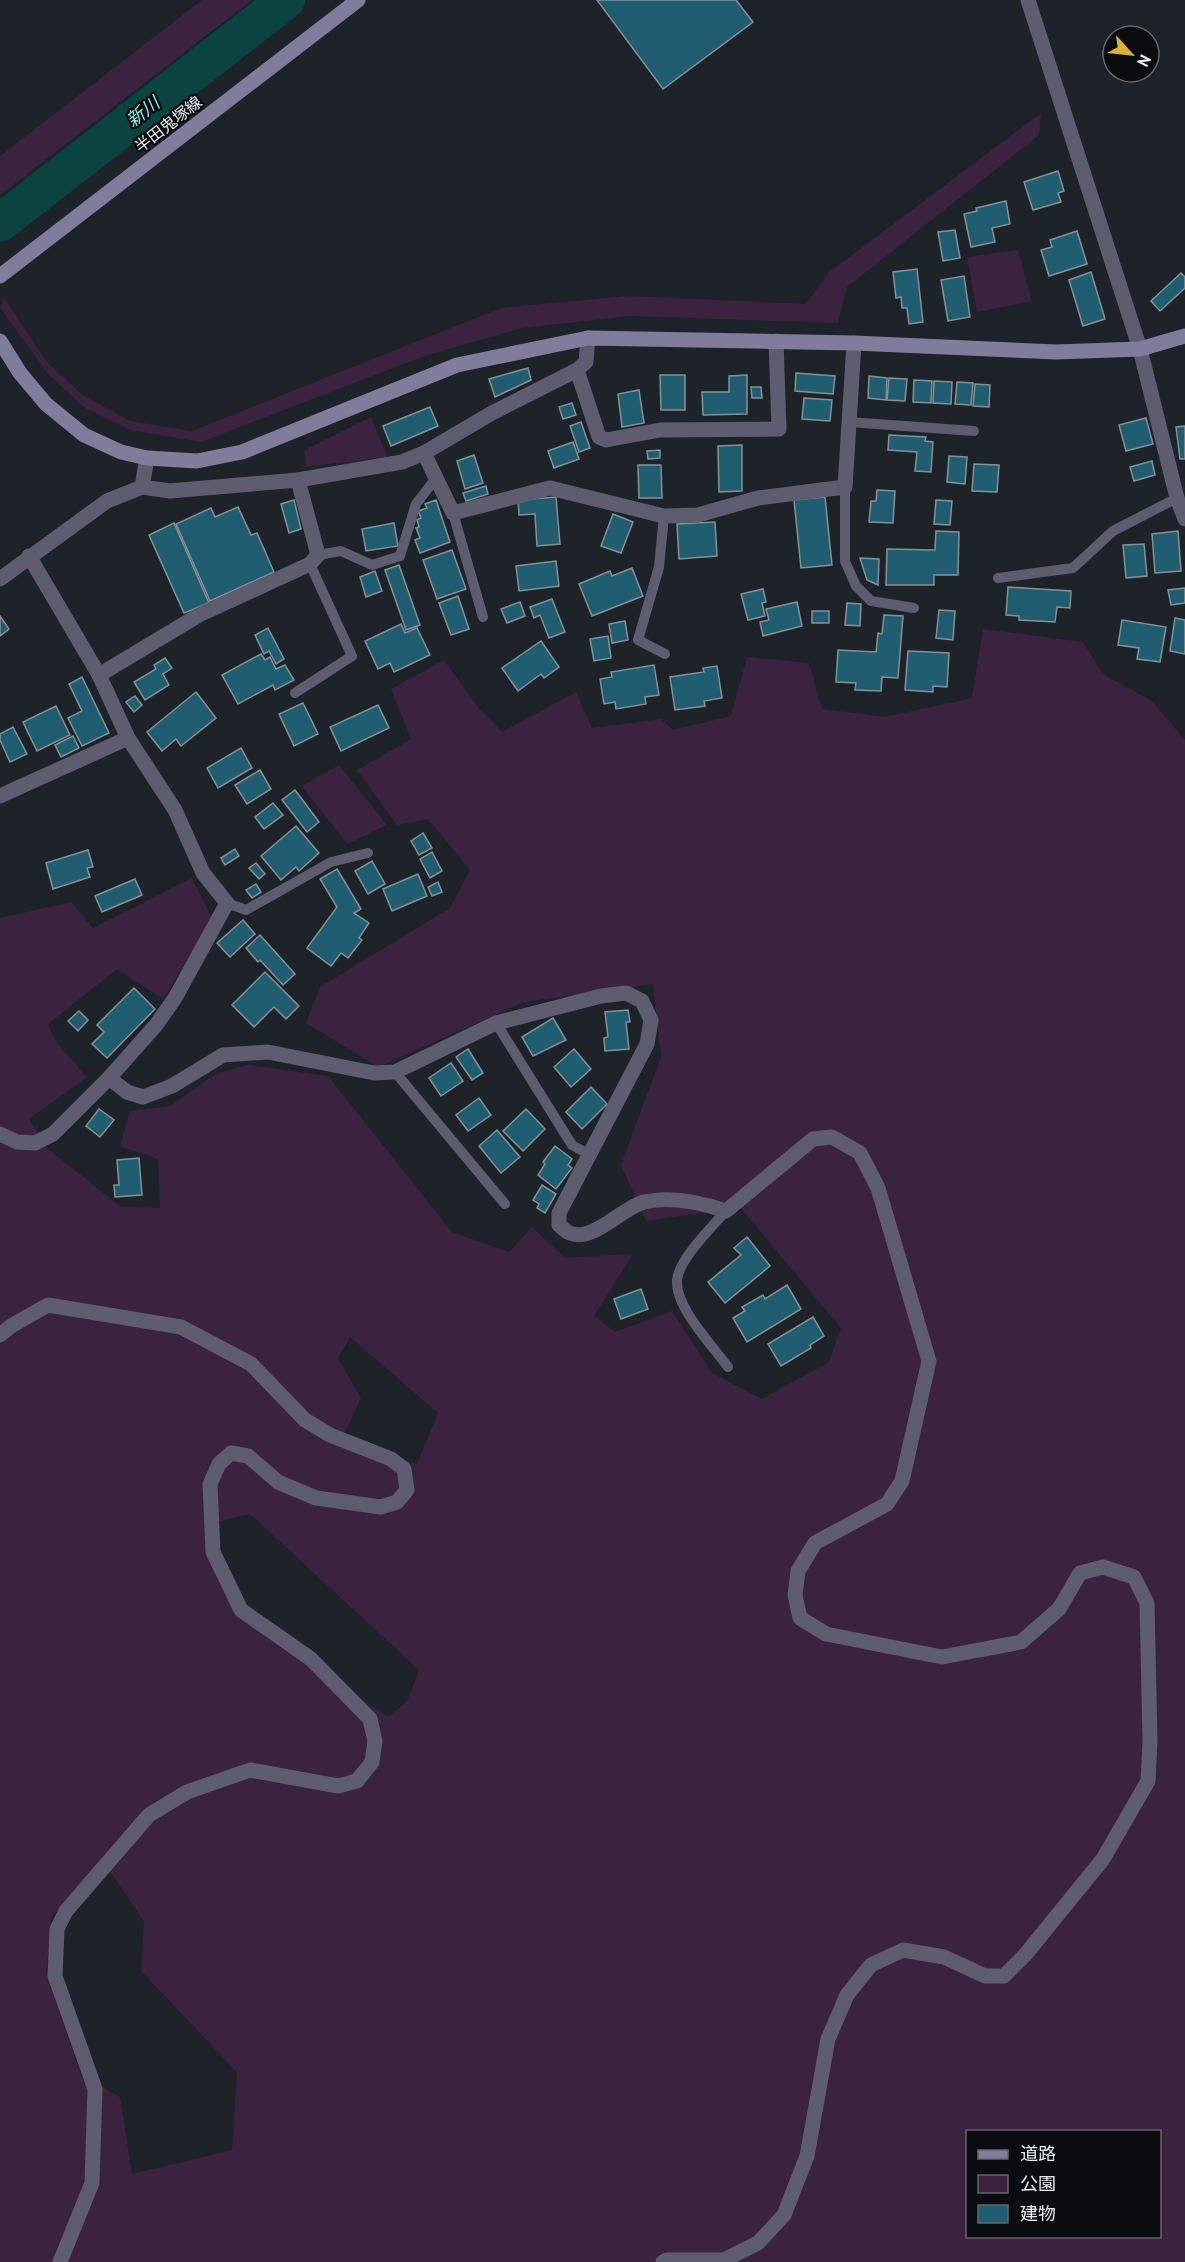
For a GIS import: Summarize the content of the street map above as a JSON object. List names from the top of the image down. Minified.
{"streets":{"street":["半田鬼塚線"]},"water":["新川"],"legend":["道路","公園","建物"],"north":"bottom right"}
